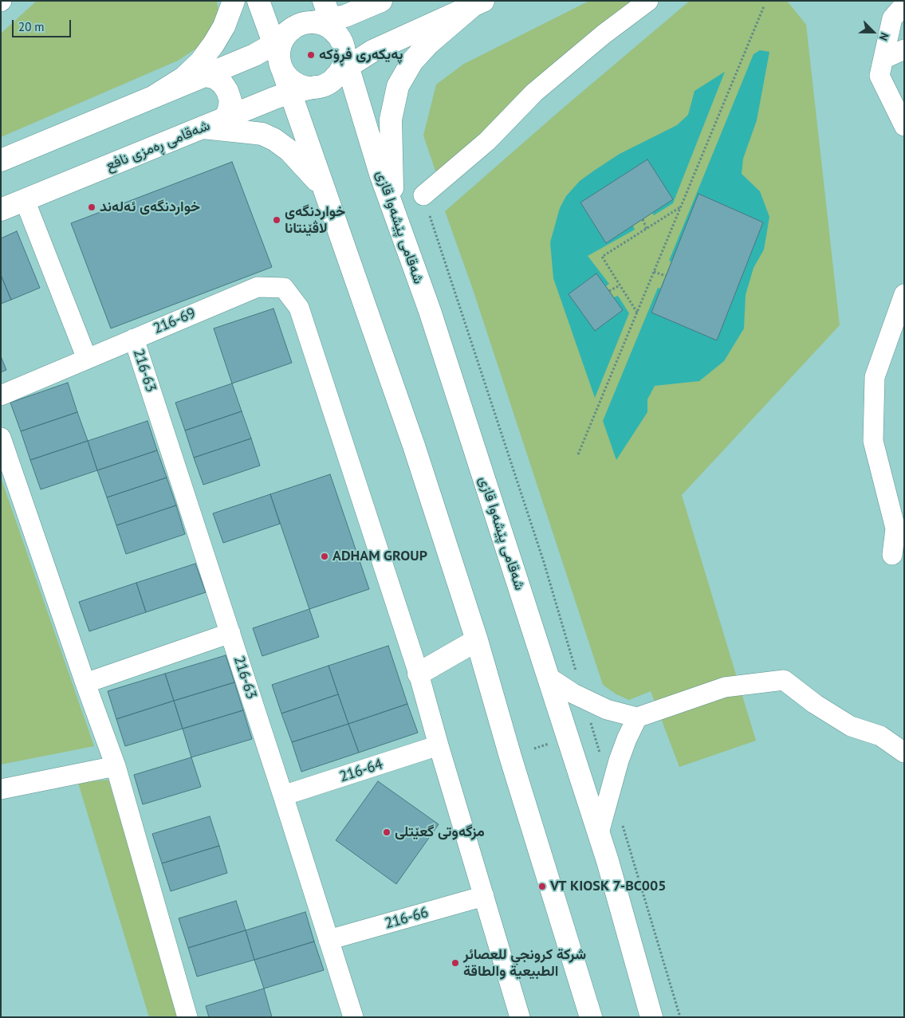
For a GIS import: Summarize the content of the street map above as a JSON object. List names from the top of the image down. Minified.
{"streets":{"main road":["شەقامی ڕەمزی نافع","شەقامی پێشەوا قازی"],"street":["216-69","216-63","216-64","216-66"]},"crossings":[["شەقامی ڕەمزی نافع","شەقامی پێشەوا قازی"],["216-69","216-63"],["216-63","216-64"],["216-63","216-66"]],"places":["پەیکەری فڕۆکە","خواردنگەی ئەلەند","خواردنگەی لاڤێنتانا","ADHAM GROUP","مزگەوتی گعێتلی","VT KIOSK 7-BC005","شركة كرونجي للعصائر الطبيعية والطاقة"],"scale_bar":"20 m","north":"bottom right"}
